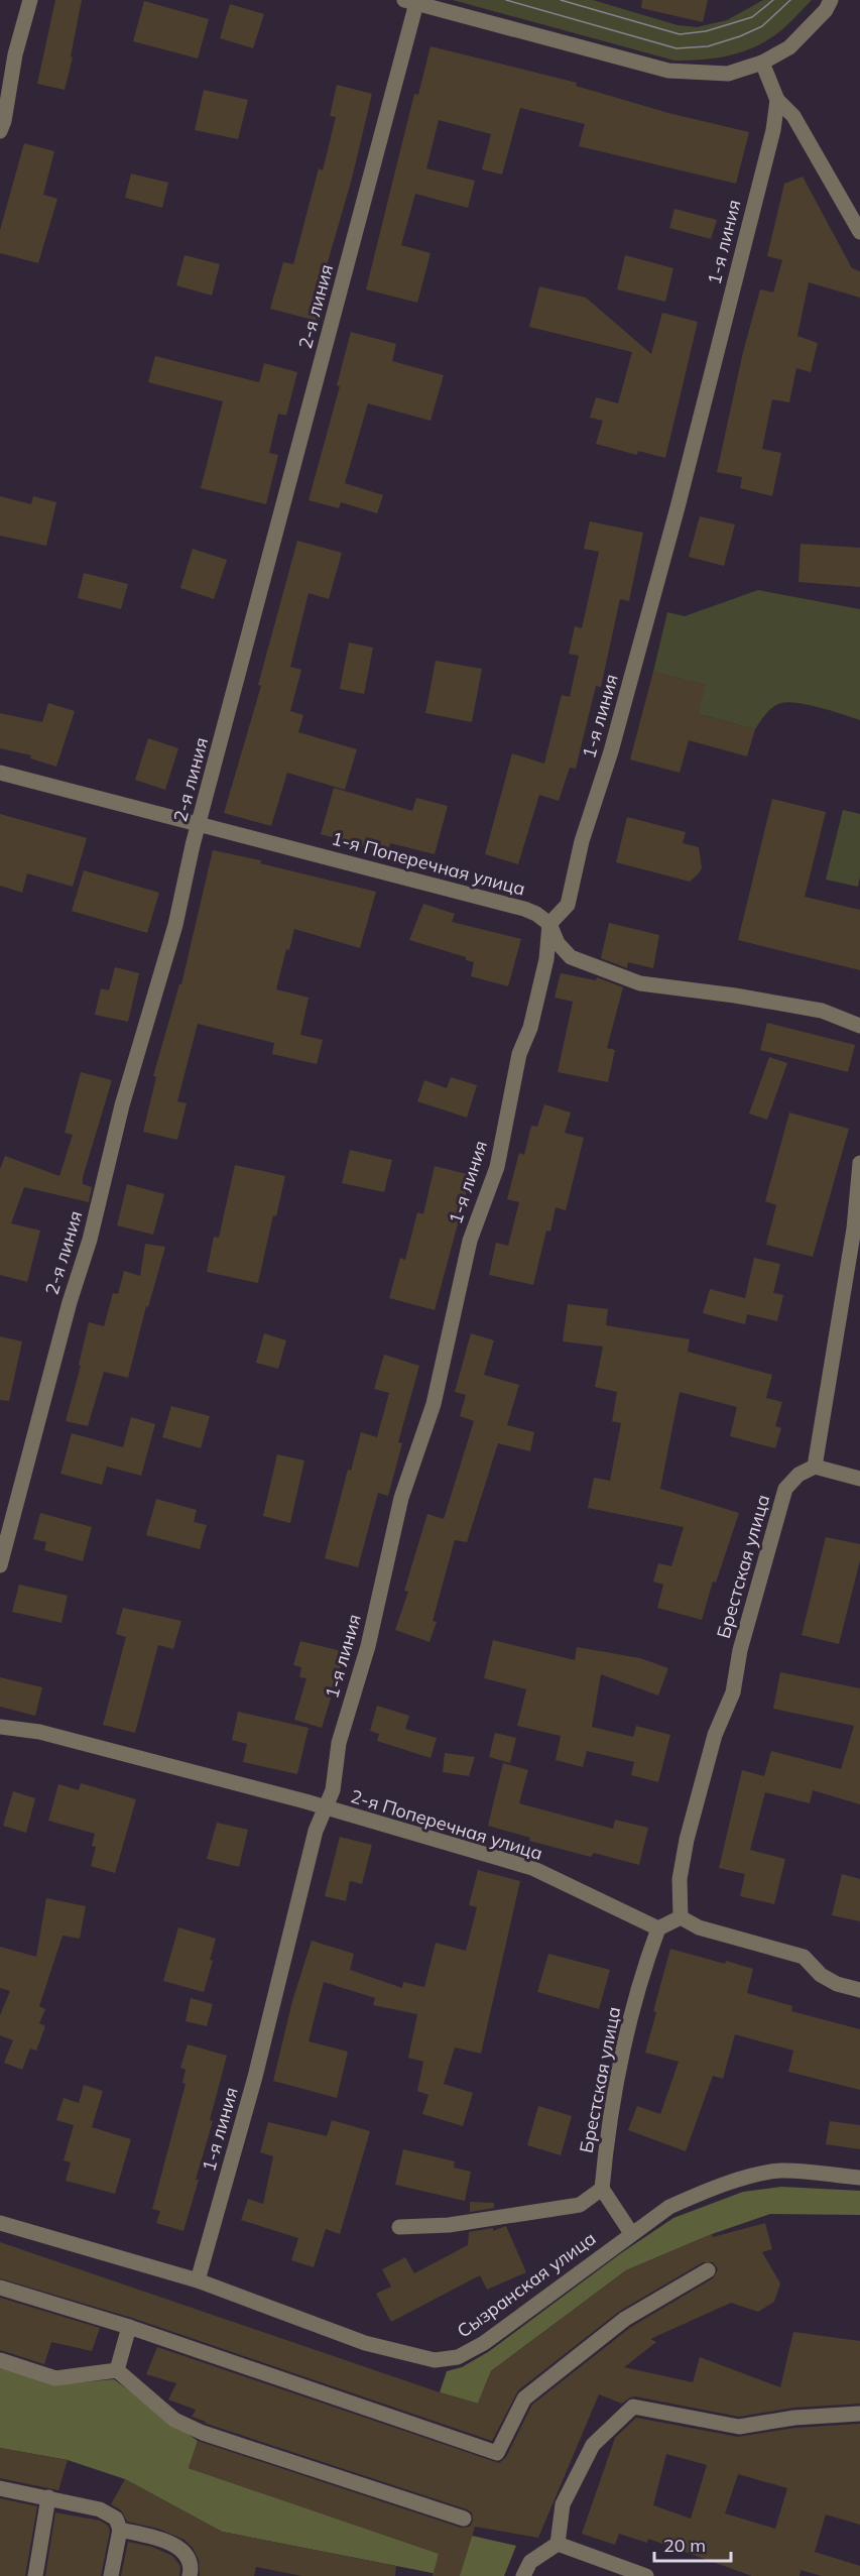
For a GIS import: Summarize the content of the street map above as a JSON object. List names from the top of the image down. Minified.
{"streets":{"street":["1-я линия","2-я линия","1-я Поперечная улица","Брестская улица","2-я Поперечная улица","Сызранская улица"]},"crossings":[["1-я линия","1-я Поперечная улица"],["1-я линия","2-я Поперечная улица"],["1-я линия","Сызранская улица"],["2-я линия","1-я Поперечная улица"],["Брестская улица","2-я Поперечная улица"]],"scale_bar":"20 m"}
